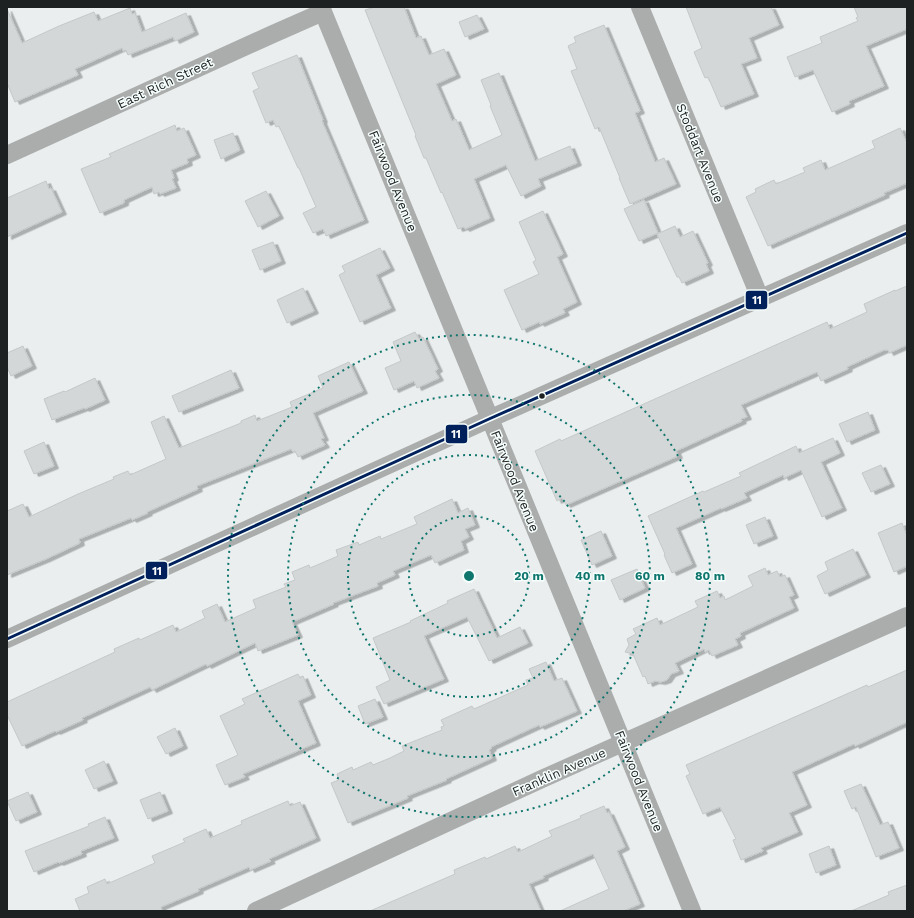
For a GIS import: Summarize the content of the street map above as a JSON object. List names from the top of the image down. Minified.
{"streets":{"street":["East Rich Street","Stoddart Avenue","Fairwood Avenue","Franklin Avenue"]},"crossings":[["East Rich Street","Fairwood Avenue"],["Fairwood Avenue","Franklin Avenue"]],"lines":["transit line 11"],"rings":["20 m","40 m","60 m","80 m"]}
